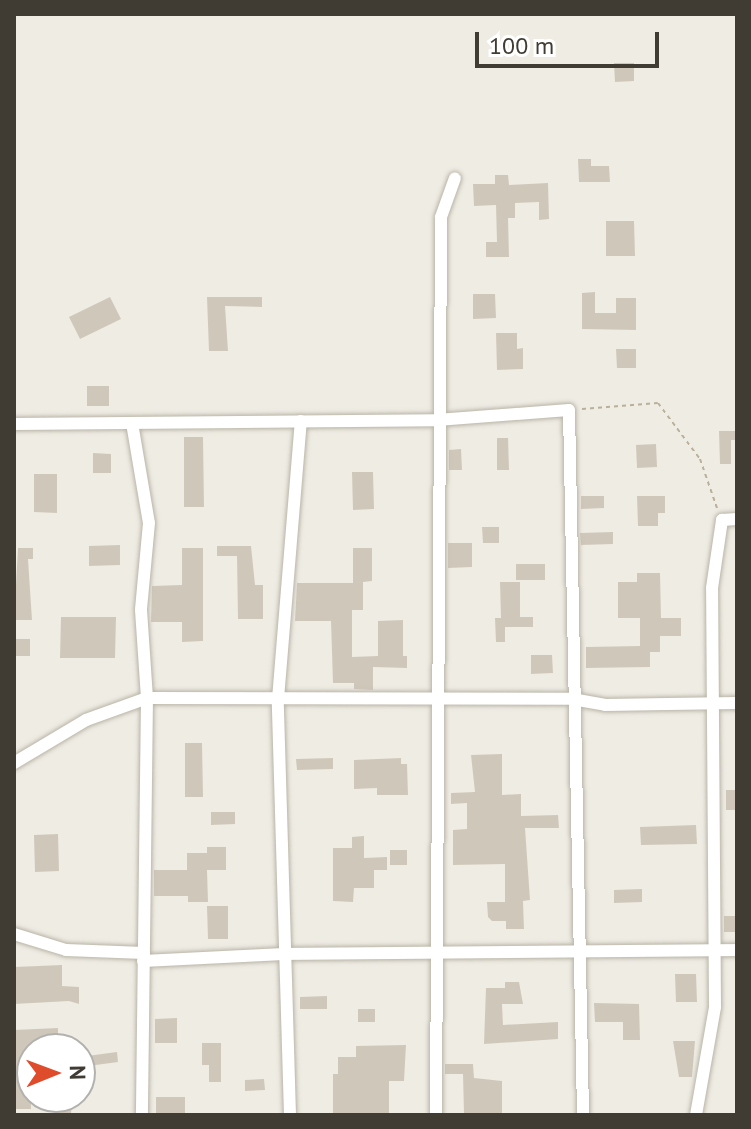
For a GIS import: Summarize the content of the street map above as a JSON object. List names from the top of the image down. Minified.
{"scale_bar":"100 m","north":"right"}
